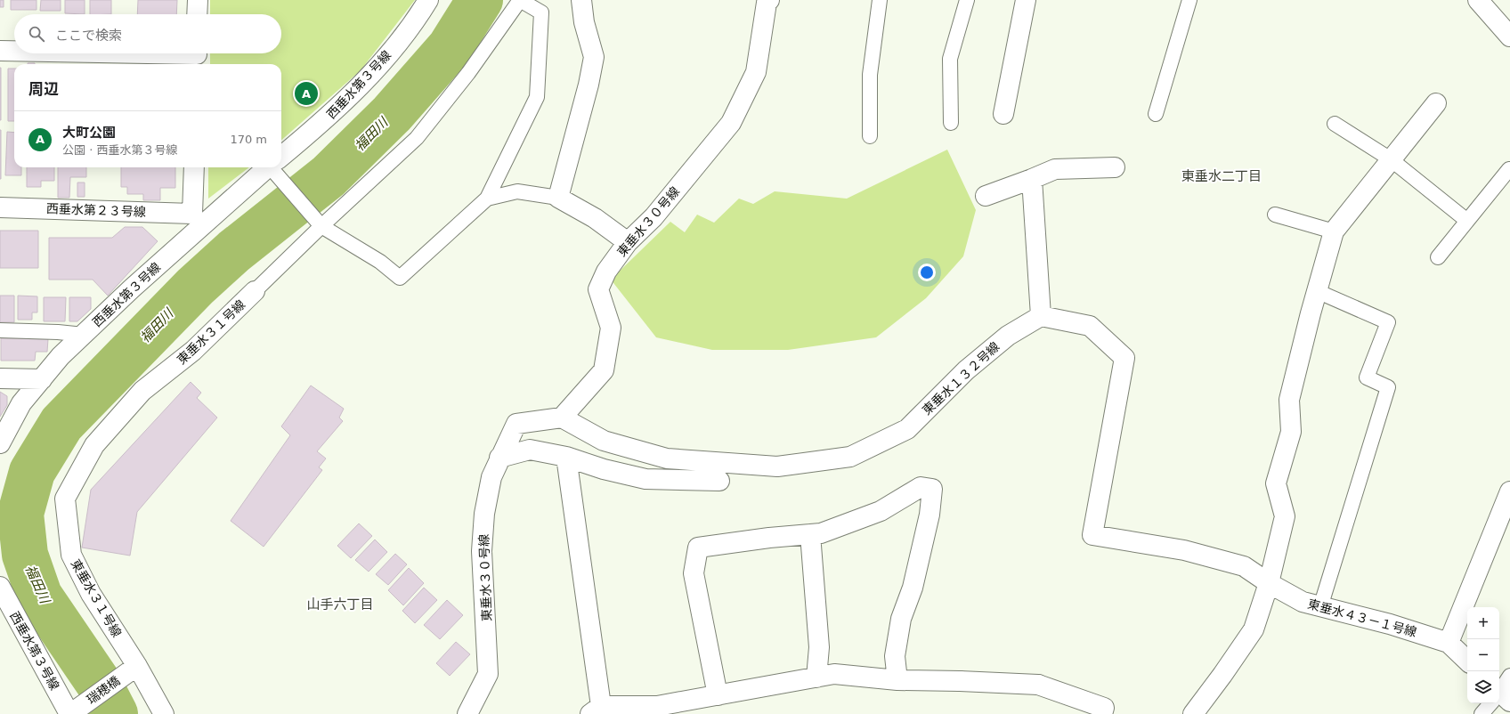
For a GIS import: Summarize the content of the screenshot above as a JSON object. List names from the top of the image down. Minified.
{"streets":{"street":["西垂水第３号線","西垂水第２３号線","東垂水３０号線","東垂水３１号線","東垂水１３２号線","東垂水４３－１号線","瑞穂橋"]},"crossings":[["西垂水第３号線","西垂水第２３号線"],["西垂水第３号線","瑞穂橋"],["東垂水３０号線","東垂水１３２号線"],["東垂水３１号線","瑞穂橋"]],"districts":["東垂水二丁目","山手六丁目"],"water":["福田川"],"page":{"search":"ここで検索","heading":"周辺","pins":"A","list":[{"mark":"A","name":"大町公園","note":"公園 · 西垂水第３号線","value":"170 m"}],"map_buttons":["+","−"]}}
